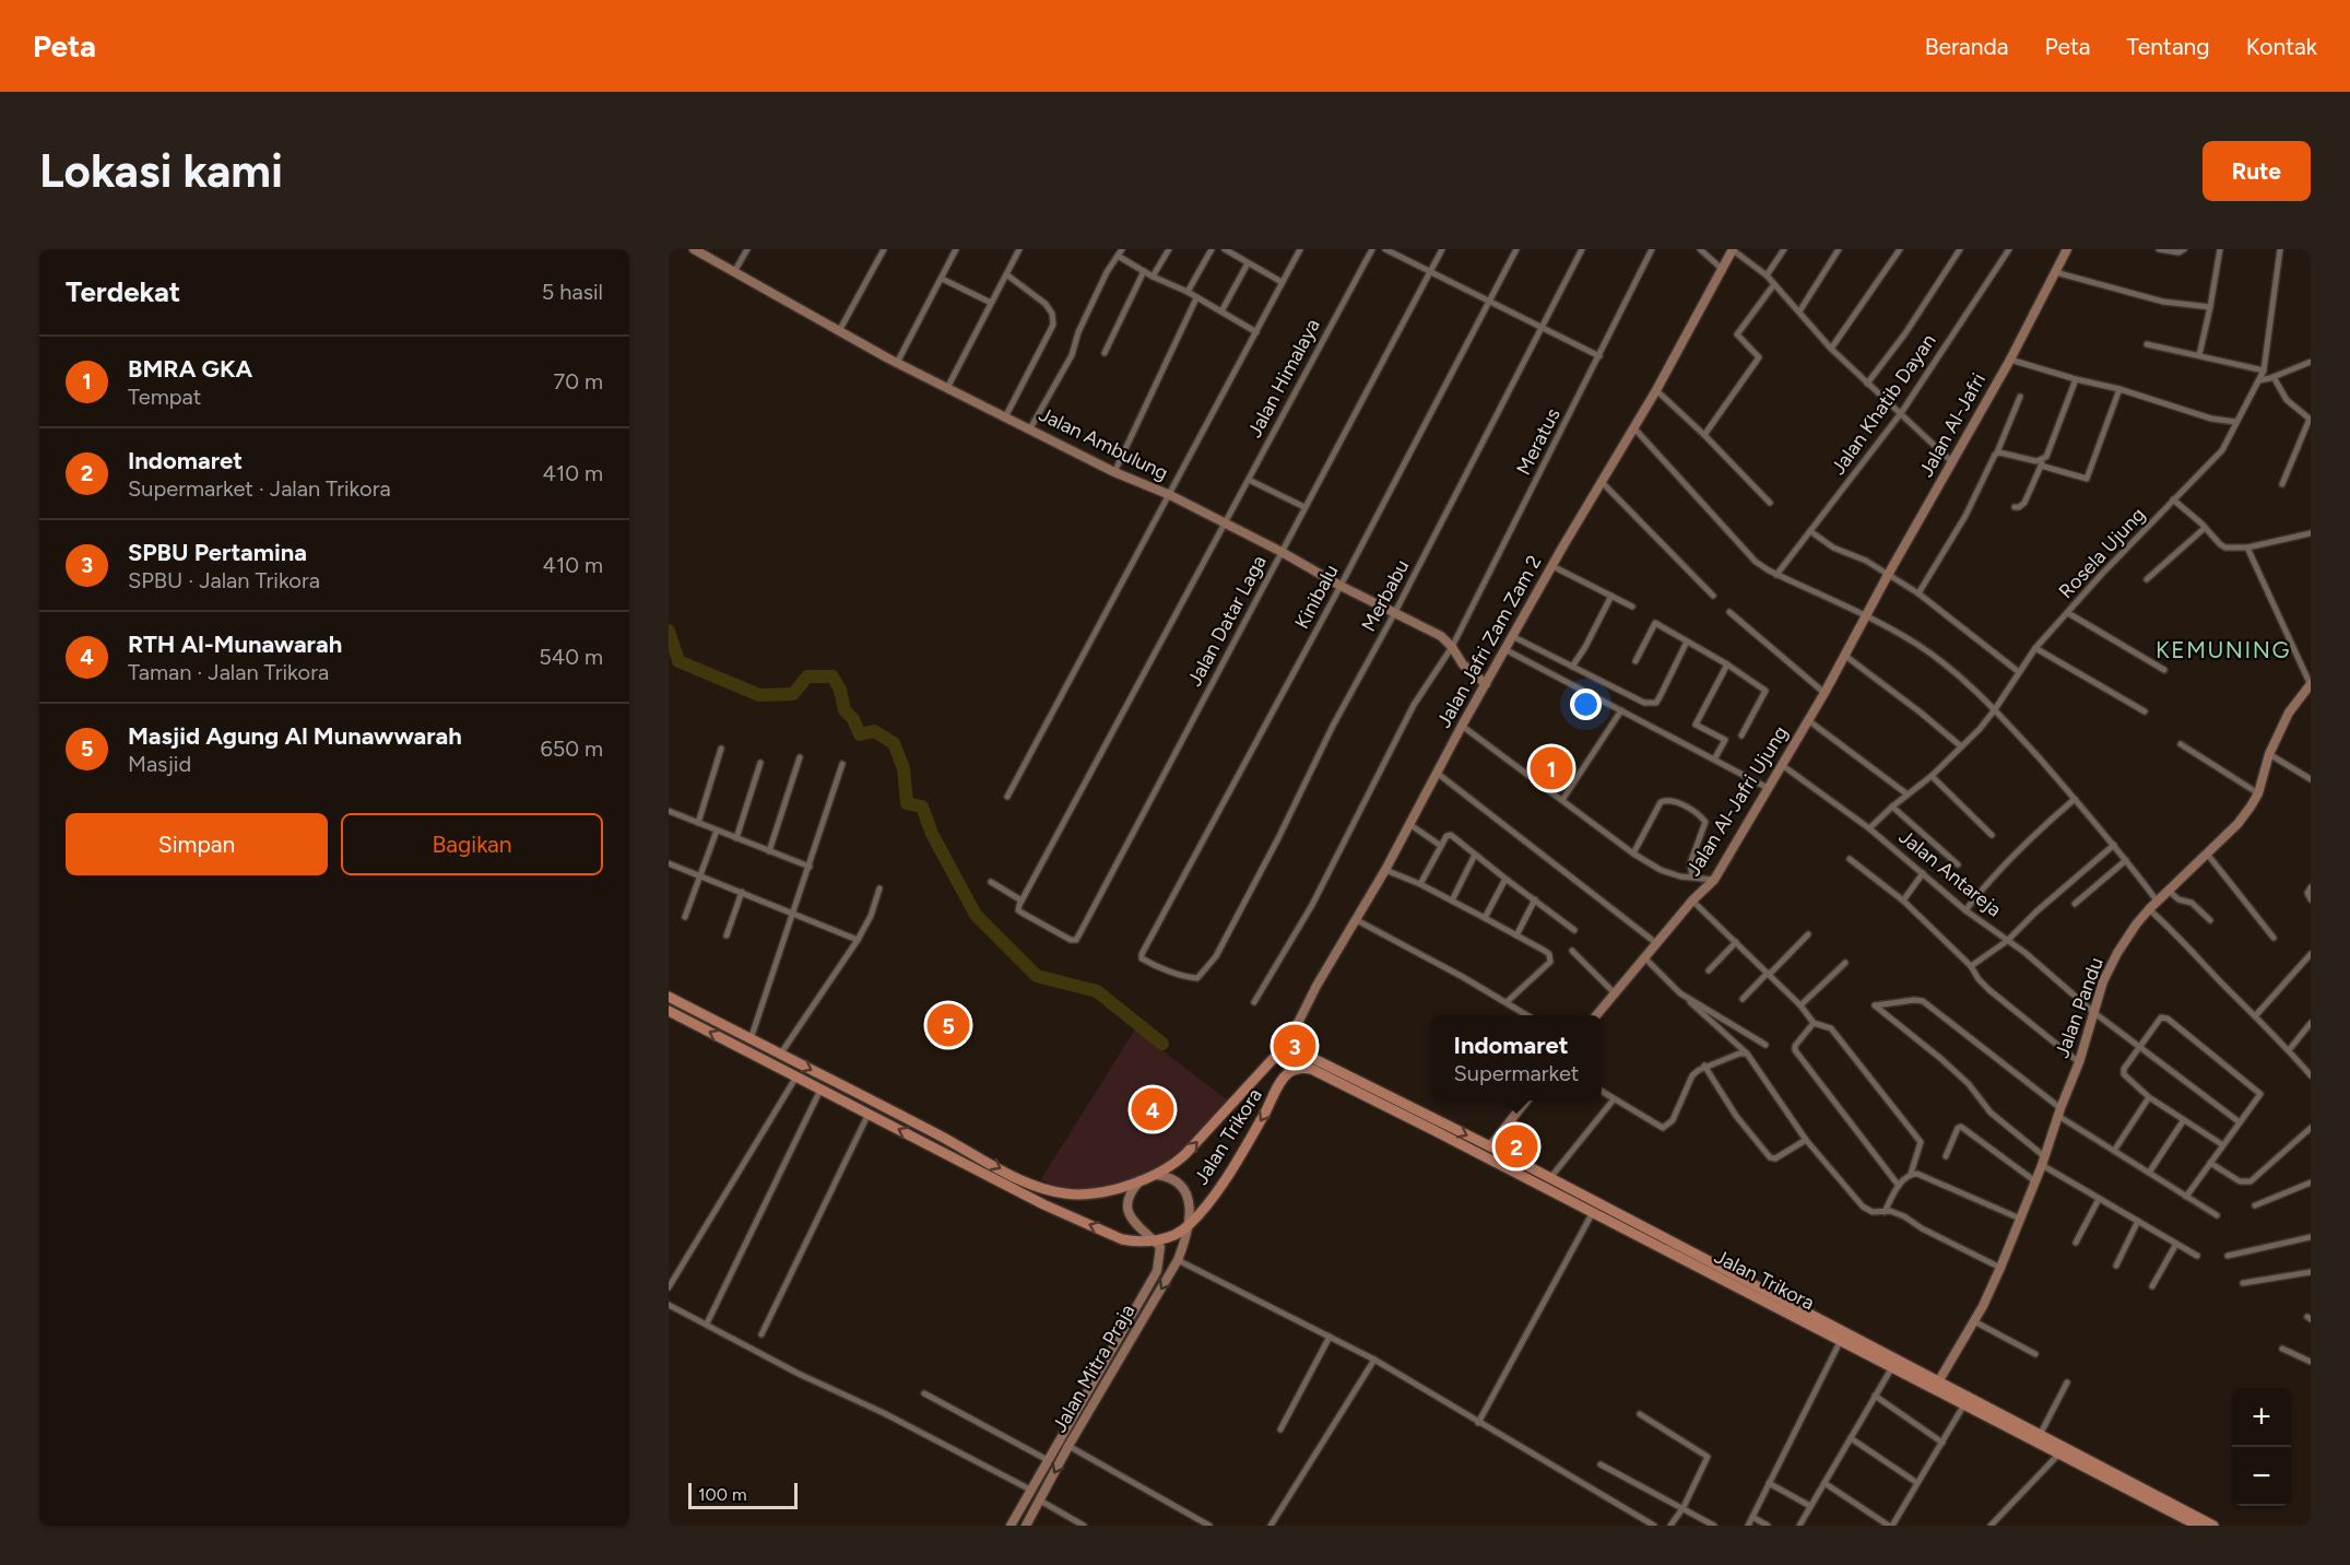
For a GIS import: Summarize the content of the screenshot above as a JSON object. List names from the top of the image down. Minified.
{"streets":{"main road":["Jalan Trikora"],"street":["Jalan Himalaya","Jalan Khatib Dayan","Jalan Al-Jafri","Meratus","Jalan Ambulung","Rosela Ujung","Merbabu","Kinibalu","Jalan Datar Laga","Jalan Jafri Zam Zam 2","Jalan Al-Jafri Ujung","Jalan Antareja","Jalan Pandu","Jalan Mitra Praja"]},"crossings":[["Jalan Himalaya","Jalan Ambulung"],["Jalan Himalaya","Jalan Datar Laga"],["Jalan Al-Jafri","Jalan Al-Jafri Ujung"],["Meratus","Jalan Ambulung"],["Jalan Ambulung","Merbabu"],["Jalan Ambulung","Kinibalu"],["Jalan Ambulung","Jalan Datar Laga"],["Jalan Ambulung","Jalan Jafri Zam Zam 2"],["Rosela Ujung","Jalan Antareja"],["Merbabu","Kinibalu"],["Jalan Jafri Zam Zam 2","Jalan Trikora"],["Jalan Al-Jafri Ujung","Jalan Antareja"],["Jalan Antareja","Jalan Pandu"],["Jalan Pandu","Jalan Trikora"],["Jalan Trikora","Jalan Mitra Praja"]],"districts":["KEMUNING"],"scale_bar":"100 m","page":{"header":"Peta","nav":["Beranda","Peta","Tentang","Kontak"],"buttons":["Rute",["Simpan","Bagikan"]],"title":"Lokasi kami","heading":["Terdekat","5 hasil"],"list":[{"mark":"1","name":"BMRA GKA","note":"Tempat","value":"70 m"},{"mark":"2","name":"Indomaret","note":"Supermarket · Jalan Trikora","value":"410 m"},{"mark":"3","name":"SPBU Pertamina","note":"SPBU · Jalan Trikora","value":"410 m"},{"mark":"4","name":"RTH Al-Munawarah","note":"Taman · Jalan Trikora","value":"540 m"},{"mark":"5","name":"Masjid Agung Al Munawwarah","note":"Masjid","value":"650 m"}],"pins":["1","5","3","4","2"],"popup":["Indomaret","Supermarket"],"map_buttons":["+","−"],"scale":"100 m"}}
